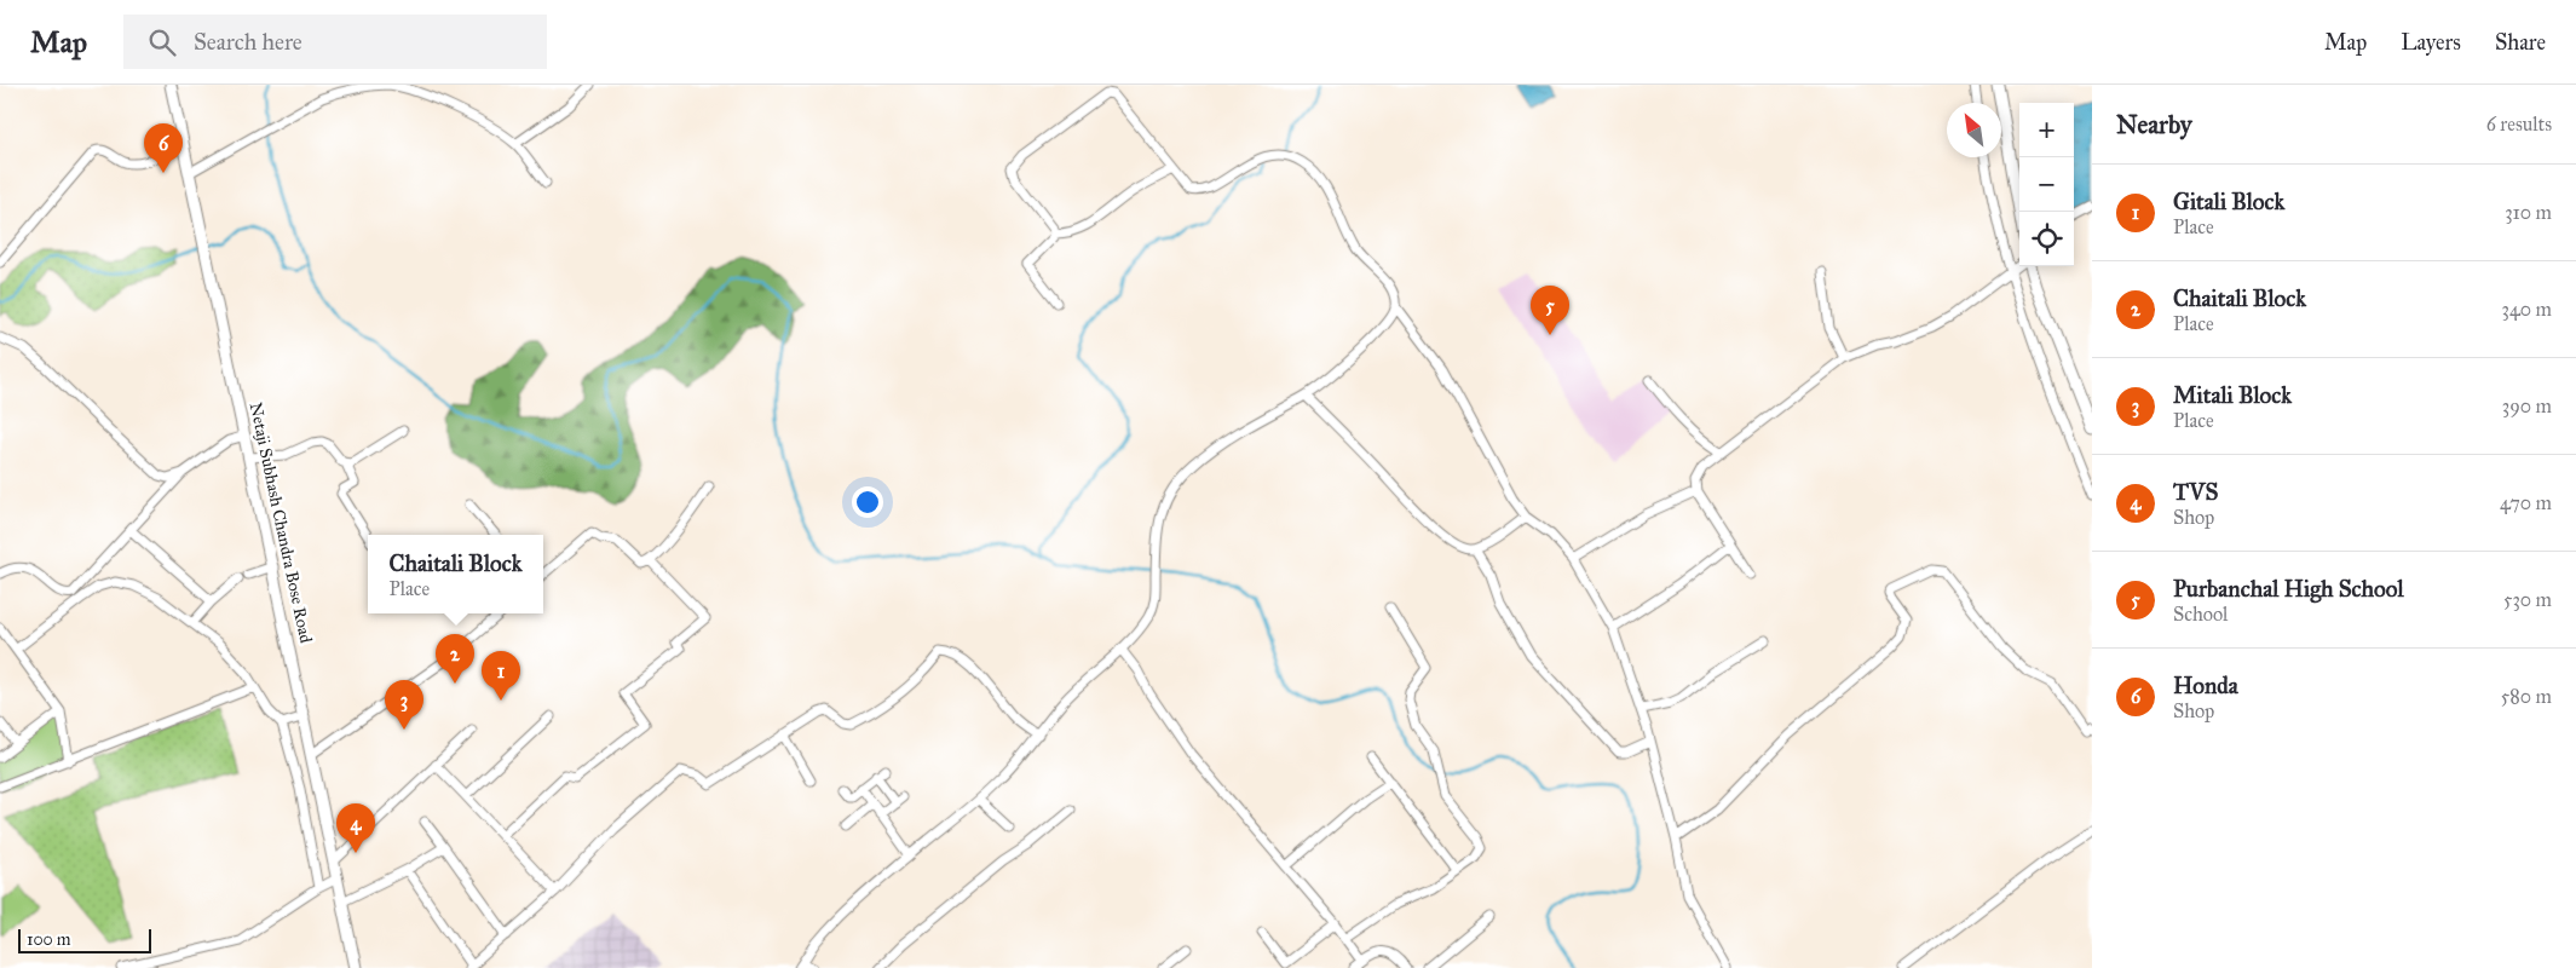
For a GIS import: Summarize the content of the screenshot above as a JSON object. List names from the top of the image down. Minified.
{"streets":{"street":["Netaji Subhash Chandra Bose Road"]},"scale_bar":"100 m","north":"top left","page":{"header":"Map","search":"Search here","nav":["Map","Layers","Share"],"heading":["Nearby","6 results"],"map_buttons":["+","−"],"pins":["6","5","2","1","3","4"],"list":[{"mark":"1","name":"Gitali Block","note":"Place","value":"310 m"},{"mark":"2","name":"Chaitali Block","note":"Place","value":"340 m"},{"mark":"3","name":"Mitali Block","note":"Place","value":"390 m"},{"mark":"4","name":"TVS","note":"Shop","value":"470 m"},{"mark":"5","name":"Purbanchal High School","note":"School","value":"530 m"},{"mark":"6","name":"Honda","note":"Shop","value":"580 m"}],"popup":["Chaitali Block","Place"],"scale":"100 m"}}
